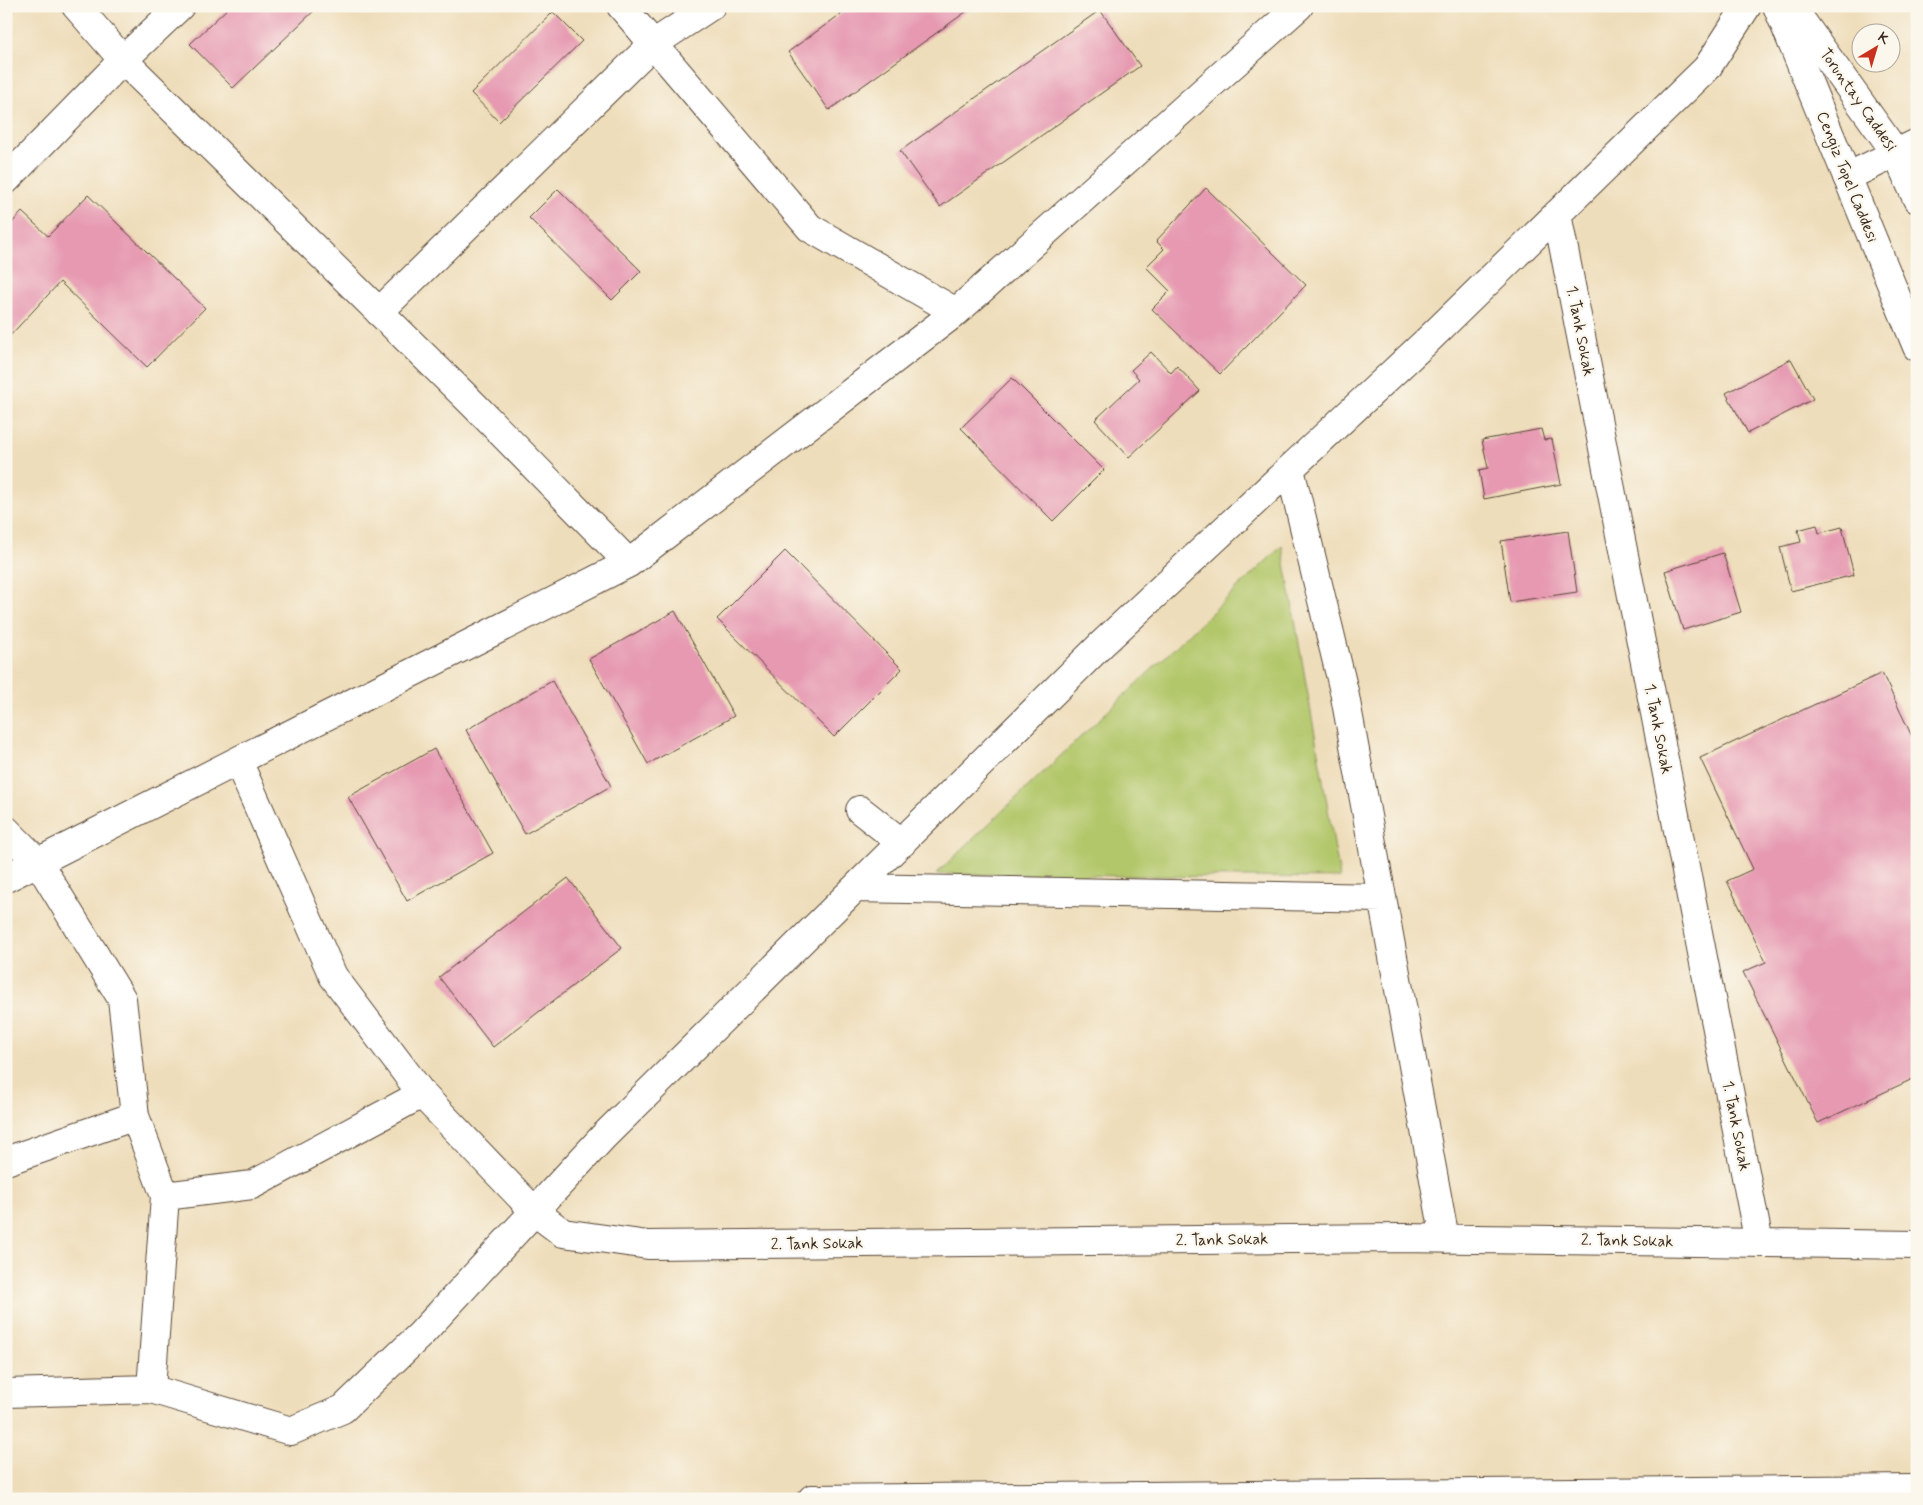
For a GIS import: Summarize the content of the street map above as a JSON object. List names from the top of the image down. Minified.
{"streets":{"main road":["Toruntay Caddesi","Cengiz Topel Caddesi","1. Tank Sokak","2. Tank Sokak"]},"crossings":[["1. Tank Sokak","2. Tank Sokak"]],"north":"top right"}
